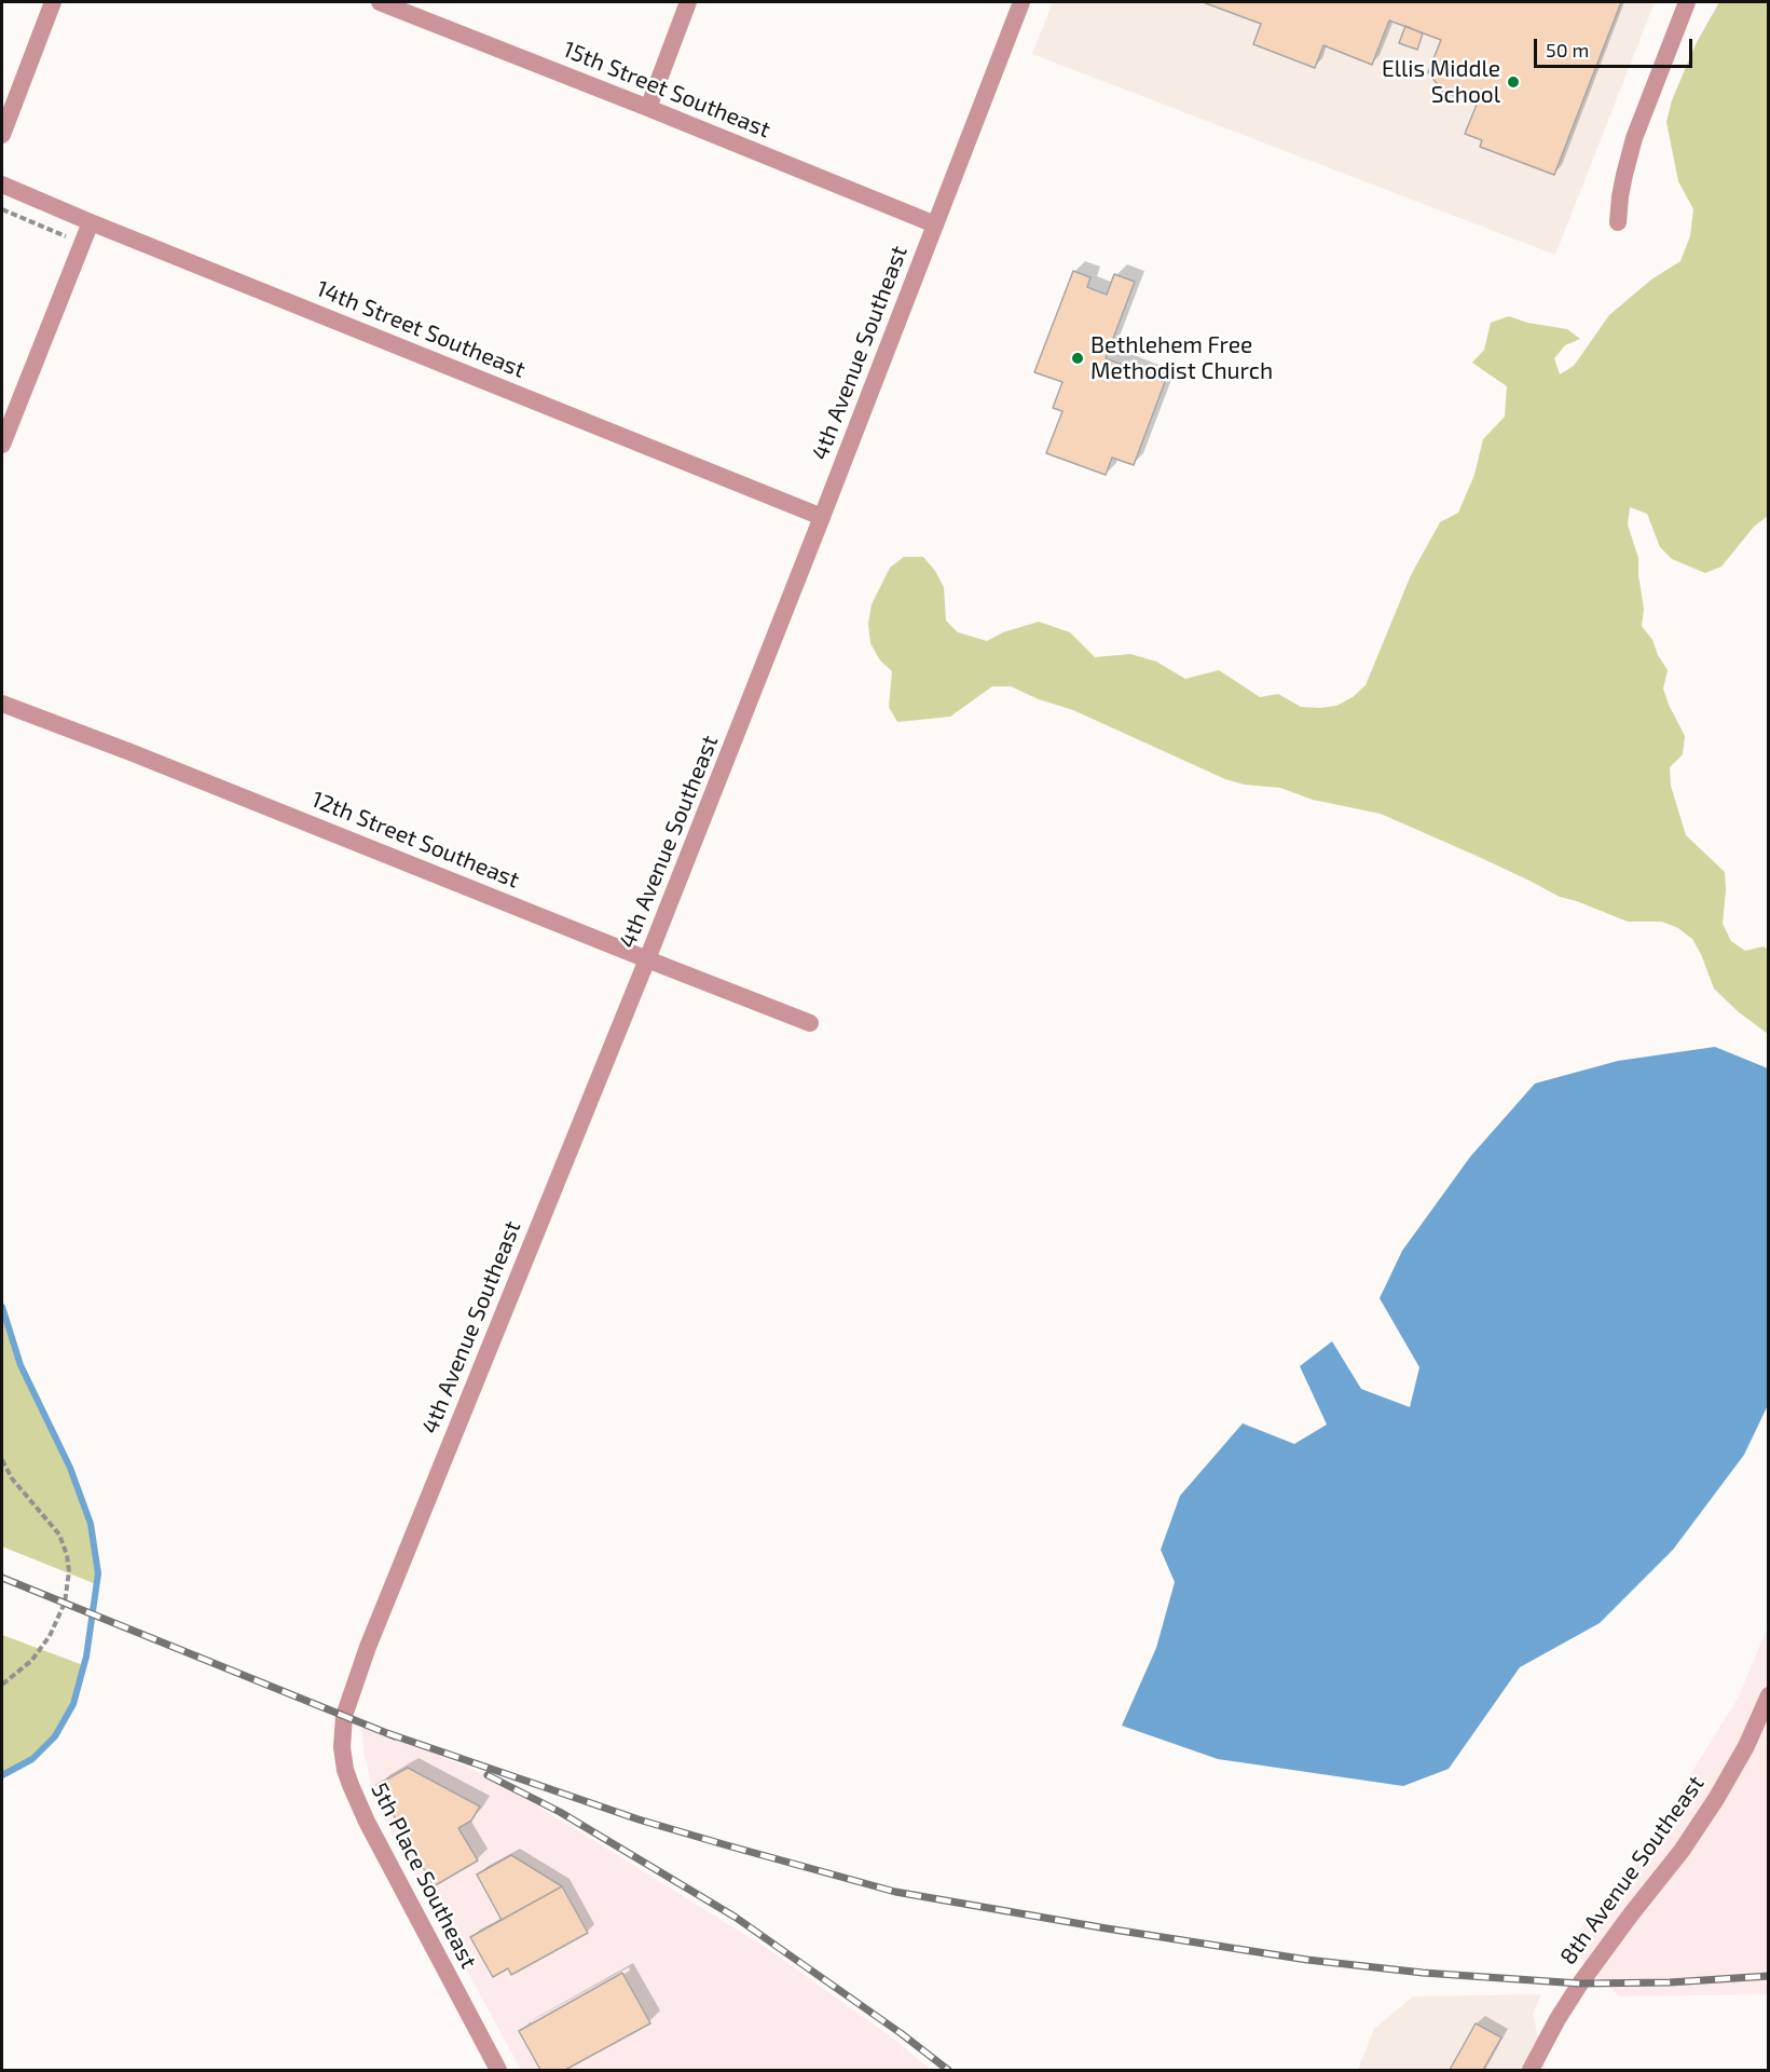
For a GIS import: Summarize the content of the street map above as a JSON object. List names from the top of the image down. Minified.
{"streets":{"street":["15th Street Southeast","14th Street Southeast","4th Avenue Southeast","12th Street Southeast","8th Avenue Southeast","5th Place Southeast"]},"crossings":[["15th Street Southeast","4th Avenue Southeast"],["14th Street Southeast","4th Avenue Southeast"],["4th Avenue Southeast","12th Street Southeast"],["4th Avenue Southeast","5th Place Southeast"]],"places":["Ellis Middle School","Bethlehem Free Methodist Church"],"scale_bar":"50 m"}
